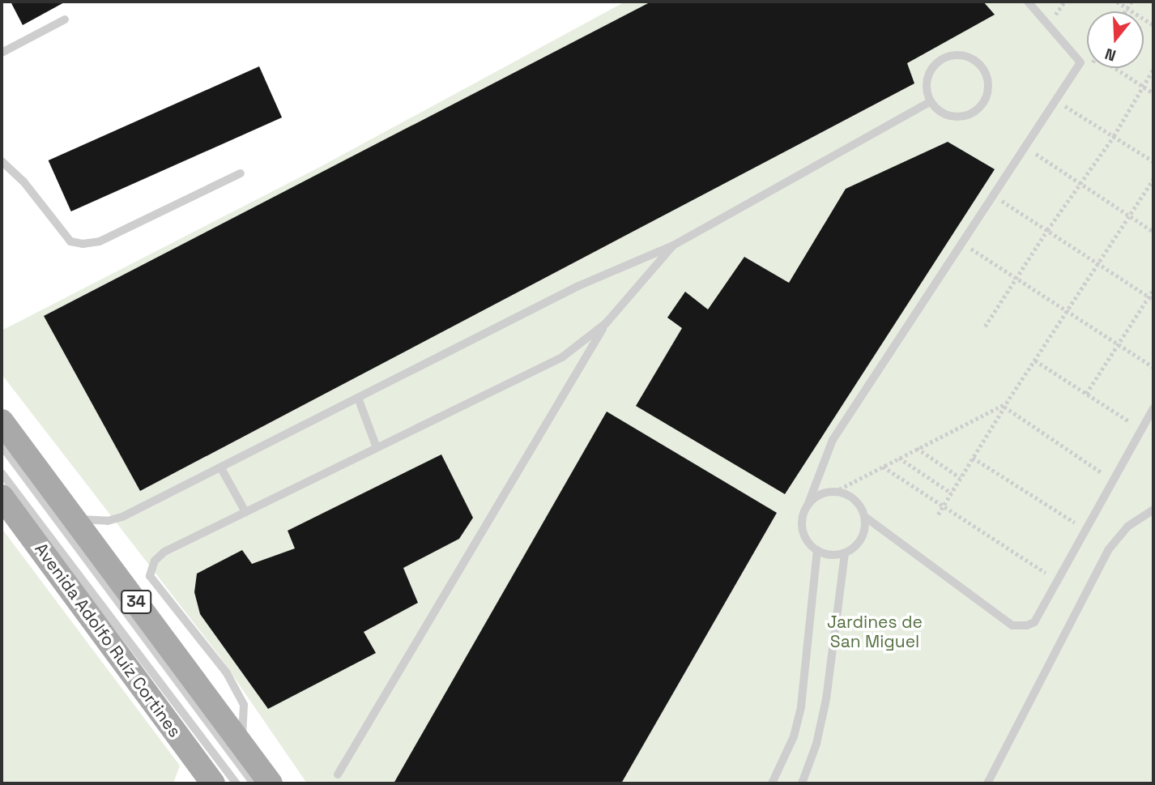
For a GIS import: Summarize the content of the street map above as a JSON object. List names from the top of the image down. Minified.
{"streets":{"main road":["34","Avenida Adolfo Ruíz Cortines"]},"parks":["Jardines de San Miguel"],"north":"bottom"}
